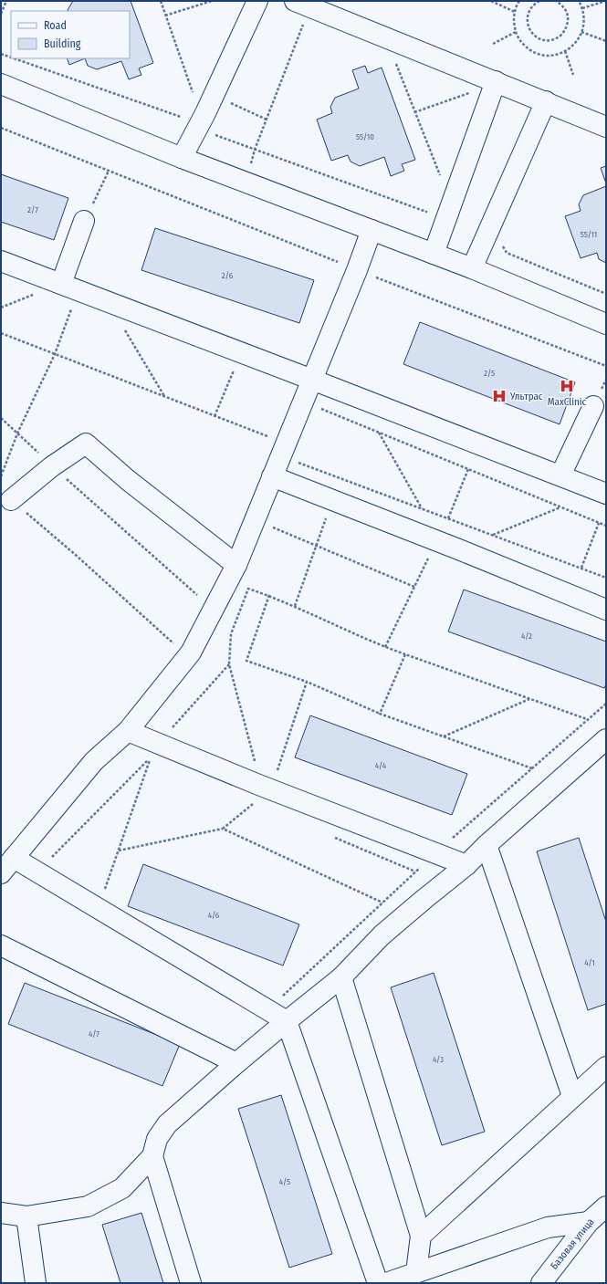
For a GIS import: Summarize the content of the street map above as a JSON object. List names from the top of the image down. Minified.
{"streets":{"street":["Базовая улица"]},"places":{"hospital":["MaxClinic","Ультрас"]},"house_numbers":["55/10","2/7","55/11","2/6","2/5","4/2","4/4","4/6","4/1","4/7","4/3","4/5"],"legend":["Road","Building"]}
